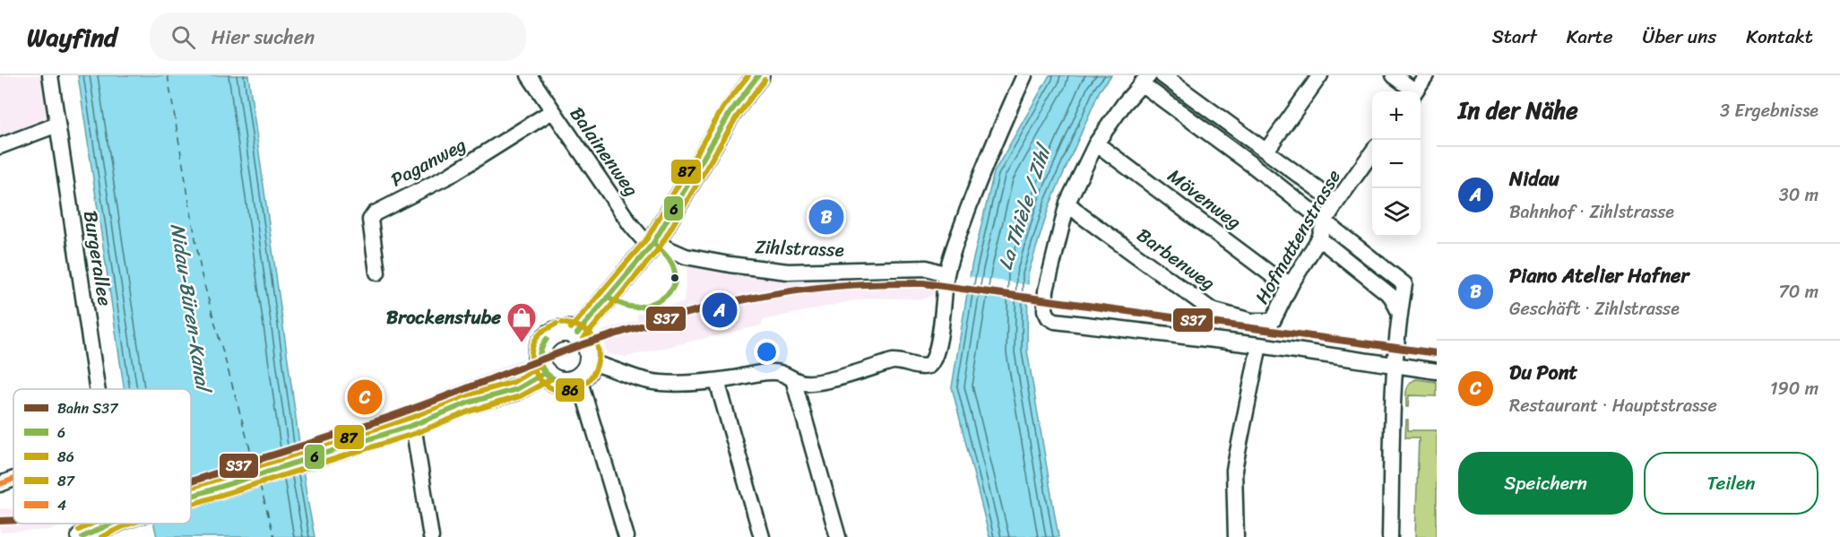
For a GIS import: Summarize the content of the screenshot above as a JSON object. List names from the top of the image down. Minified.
{"streets":{"street":["Balainenweg","Paganweg","Mövenweg","Hofmattenstrasse","Zihlstrasse","Burgerallee","Barbenweg"]},"crossings":[["Balainenweg","Paganweg"],["Balainenweg","Zihlstrasse"],["Mövenweg","Hofmattenstrasse"],["Hofmattenstrasse","Barbenweg"]],"water":["La Thièle / Zihl","Nidau-Büren-Kanal"],"places":{"shop":["Brockenstube"]},"lines":["transit line 6","transit line 87","transit line 86","rail line S37","transit line 4"],"legend":["Bahn S37","6","86","87","4"],"page":{"header":"Wayfind","search":"Hier suchen","nav":["Start","Karte","Über uns","Kontakt"],"heading":["In der Nähe","3 Ergebnisse"],"map_buttons":["+","−"],"list":[{"mark":"A","name":"Nidau","note":"Bahnhof · Zihlstrasse","value":"30 m"},{"mark":"B","name":"Piano Atelier Hafner","note":"Geschäft · Zihlstrasse","value":"70 m"},{"mark":"C","name":"Du Pont","note":"Restaurant · Hauptstrasse","value":"190 m"}],"pins":["B","A","C"],"buttons":["Speichern","Teilen"]}}
